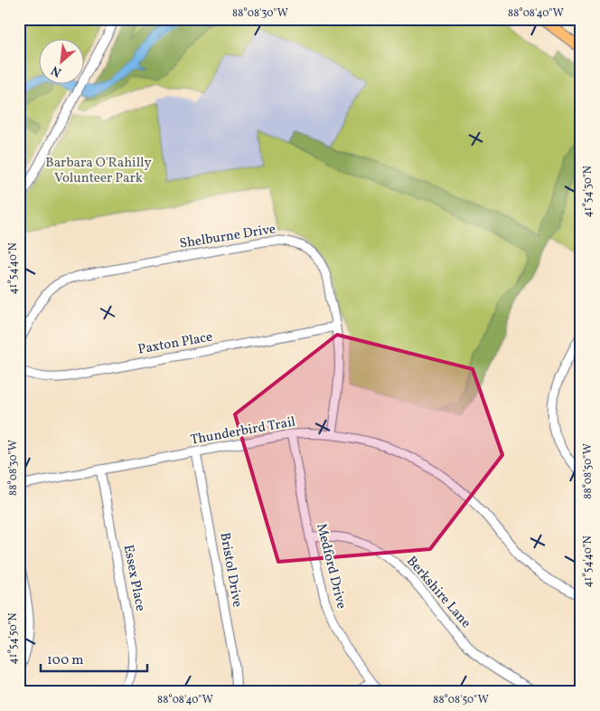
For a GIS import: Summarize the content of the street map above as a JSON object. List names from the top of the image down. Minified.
{"streets":{"street":["Shelburne Drive","Paxton Place","Thunderbird Trail","Medford Drive","Bristol Drive","Essex Place","Berkshire Lane"]},"crossings":[["Shelburne Drive","Paxton Place"],["Shelburne Drive","Thunderbird Trail"],["Thunderbird Trail","Medford Drive"],["Thunderbird Trail","Bristol Drive"],["Thunderbird Trail","Essex Place"],["Medford Drive","Berkshire Lane"]],"parks":["Barbara O'Rahilly Volunteer Park"],"scale_bar":"100 m","north":"bottom left","coordinates":["88°08'30\"W","88°08'40\"W","41°54'30\"N","41°54'40\"N","88°08'50\"W","41°54'50\"N"]}
